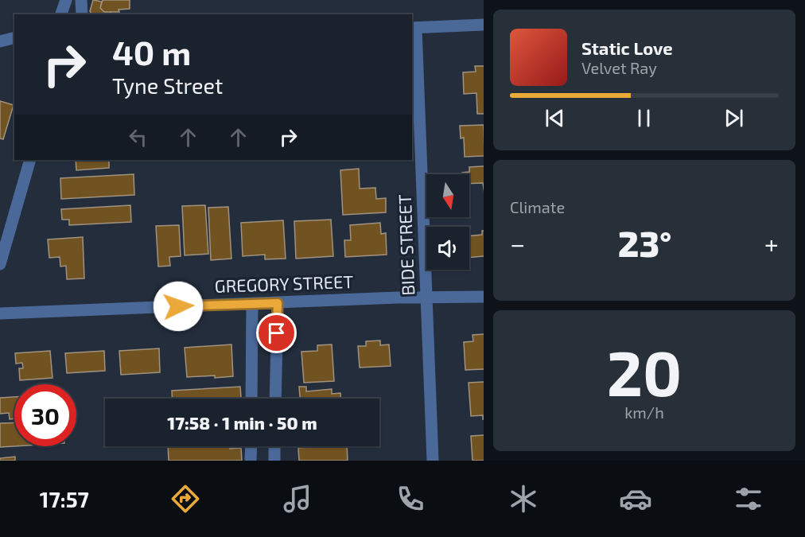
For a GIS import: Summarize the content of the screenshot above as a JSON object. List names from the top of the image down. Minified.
{"streets":{"street":["BIDE STREET","GREGORY STREET"]},"crossings":[["BIDE STREET","GREGORY STREET"]],"north":"bottom","page":{"turn":["40 m","Tyne Street"],"song":["Static Love","Velvet Ray"],"tile":["Climate",["20","km/h"]],"heat":["−","23°","+"],"limit":"30","trip":"17:58 · 1 min · 50 m","tabs":"17:57"}}
